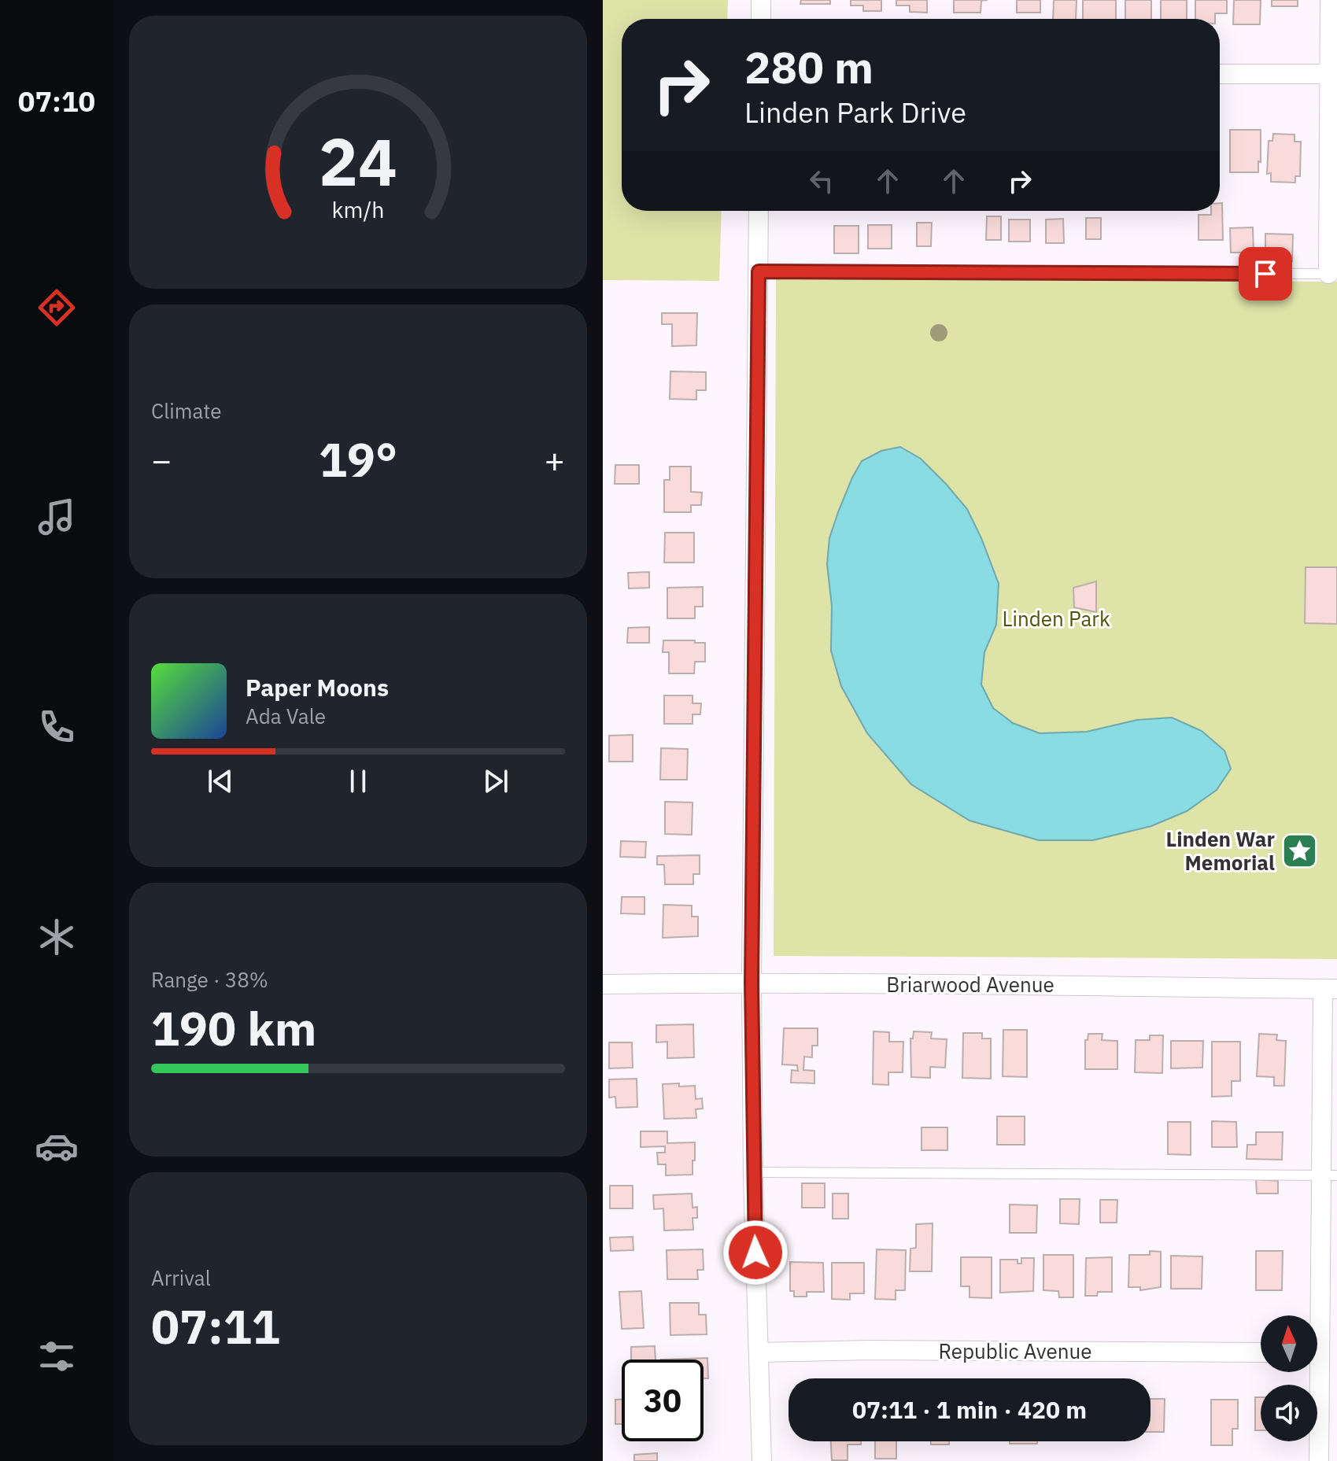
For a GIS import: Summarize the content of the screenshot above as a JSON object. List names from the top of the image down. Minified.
{"streets":{"street":["Briarwood Avenue","Republic Avenue"]},"parks":["Linden Park"],"places":{"place":["Linden War Memorial"]},"north":"top","page":{"tabs":"07:10","turn":["280 m","Linden Park Drive"],"tile":["Climate",["Range · 38%","190 km"],["Arrival","07:11"]],"heat":["−","19°","+"],"song":["Paper Moons","Ada Vale"],"limit":"30","trip":"07:11 · 1 min · 420 m","gauge":["24","km/h"]}}
